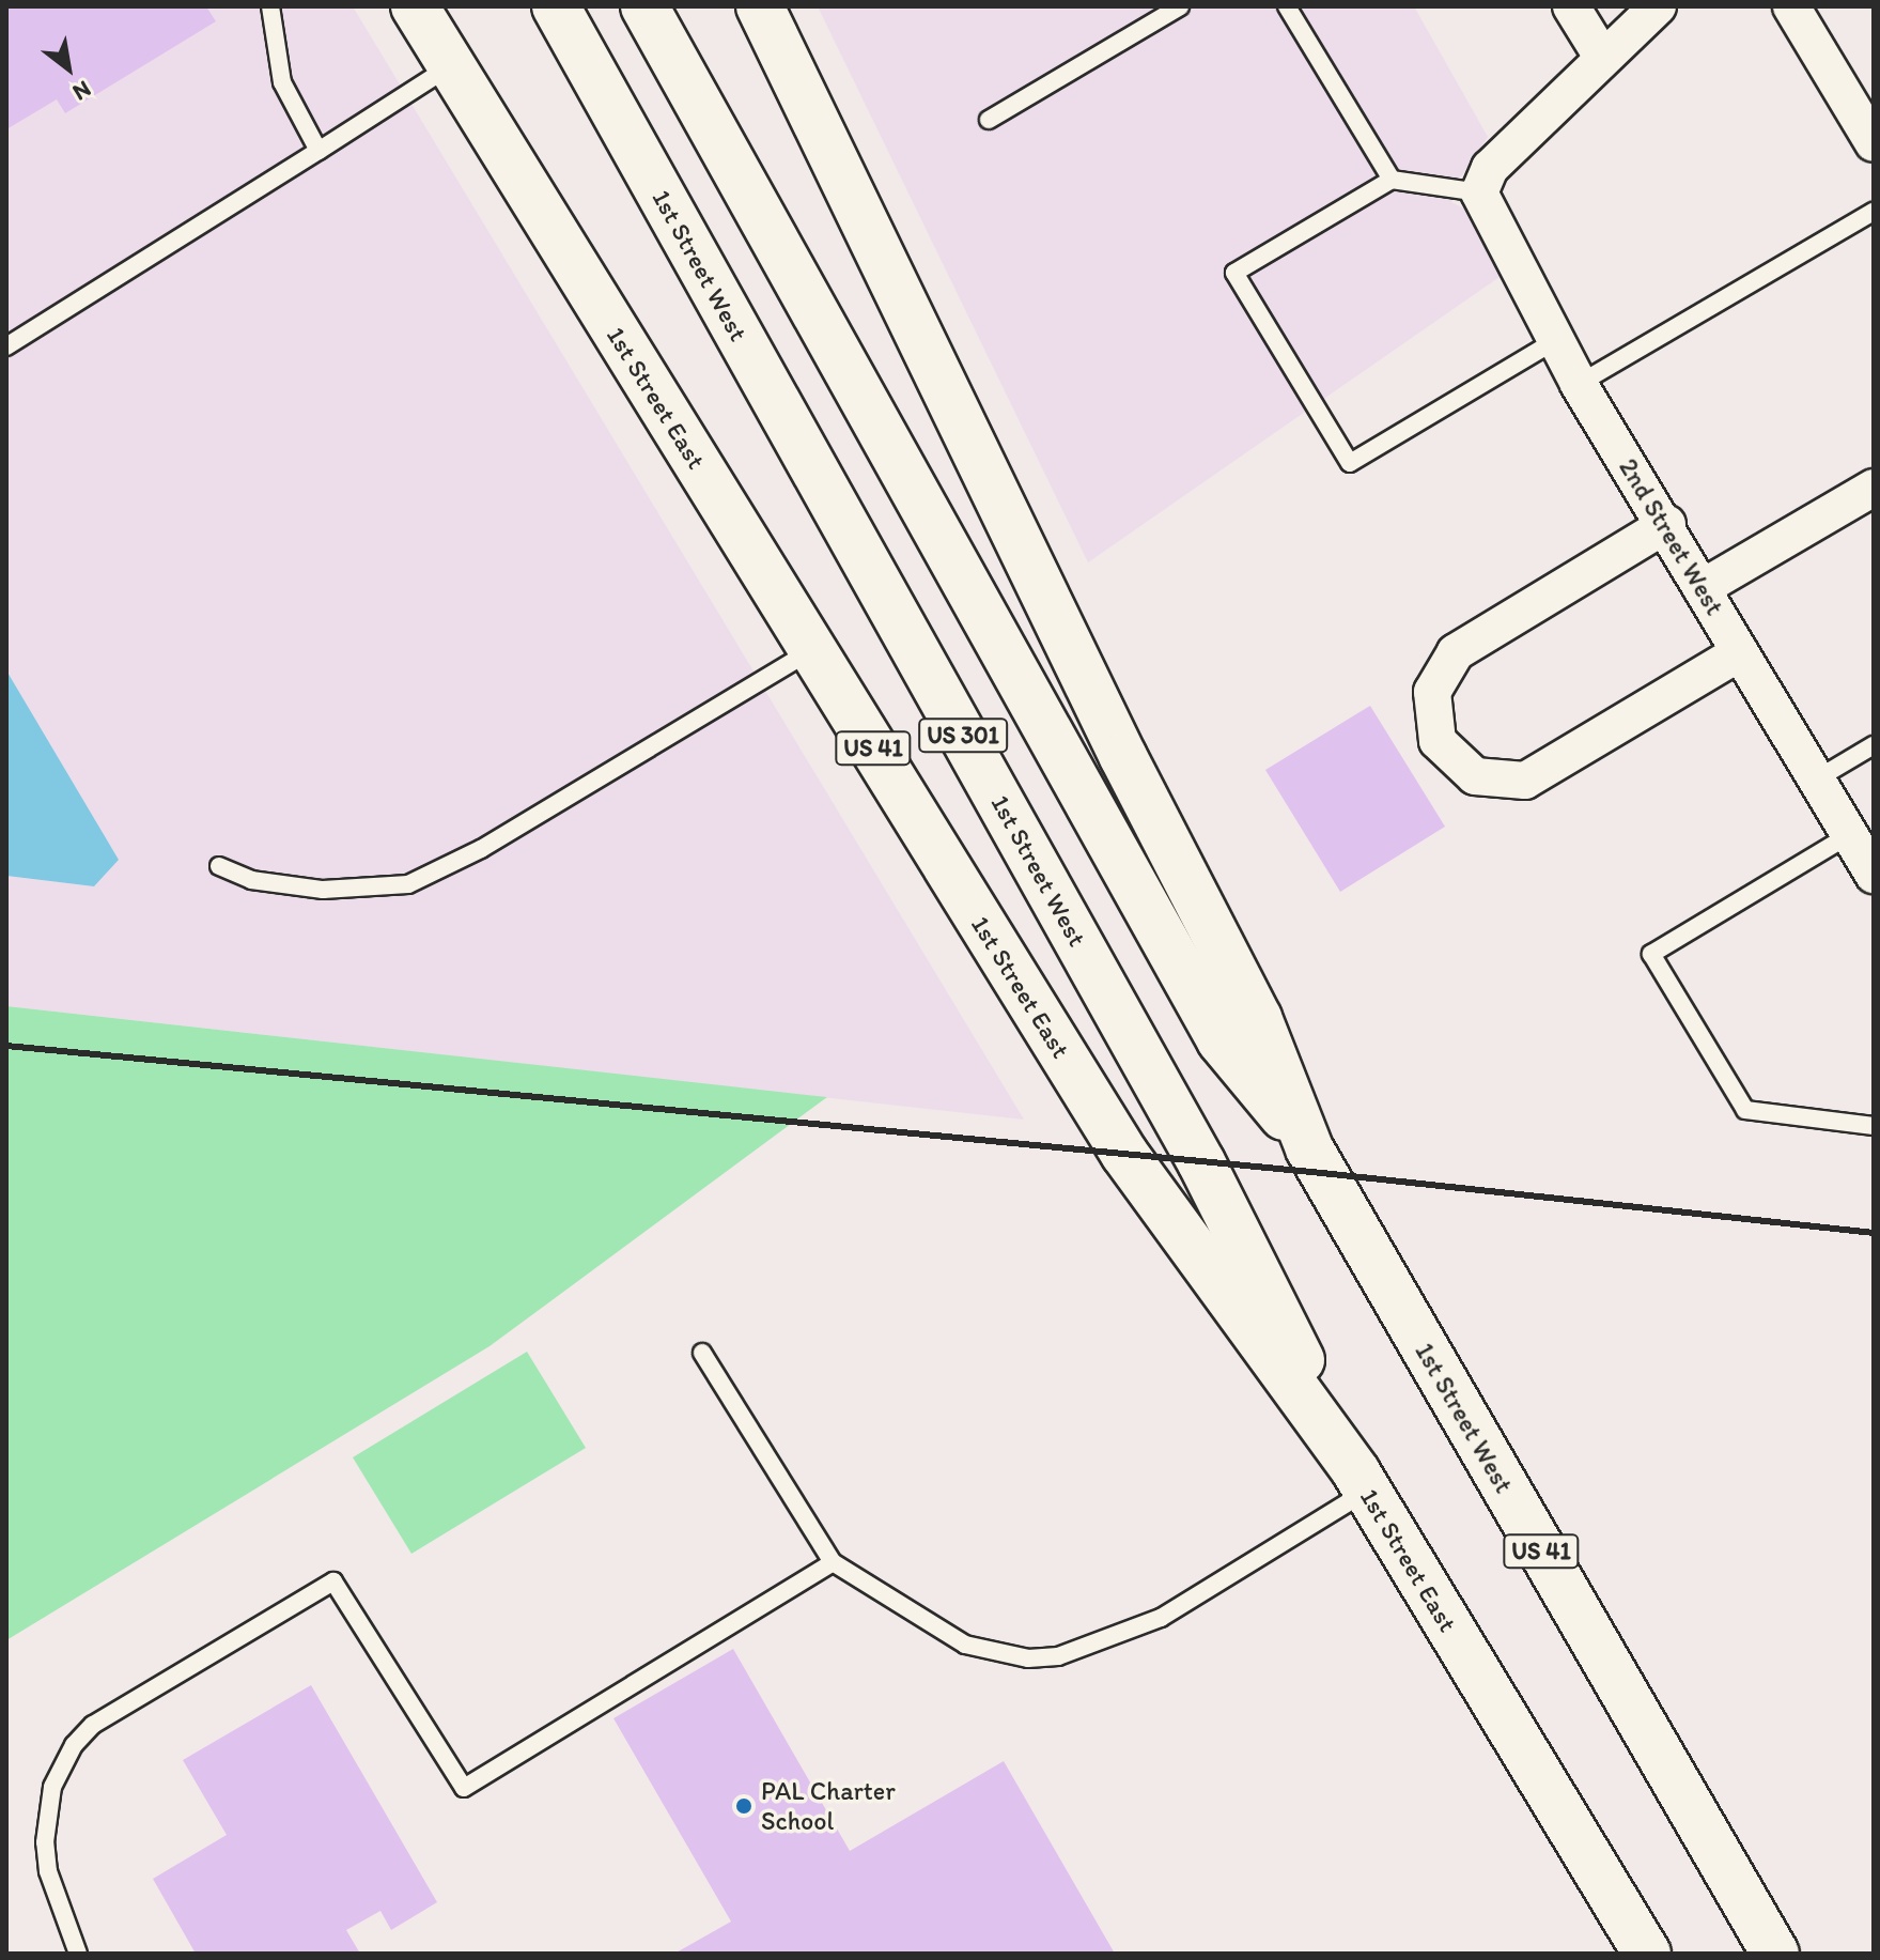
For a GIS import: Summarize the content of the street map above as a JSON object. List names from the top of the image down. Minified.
{"streets":{"main road":["1st Street West","1st Street East","US 301","US 41"],"street":["2nd Street West"]},"crossings":[["1st Street West","1st Street East"]],"places":["PAL Charter School"],"north":"bottom right"}
